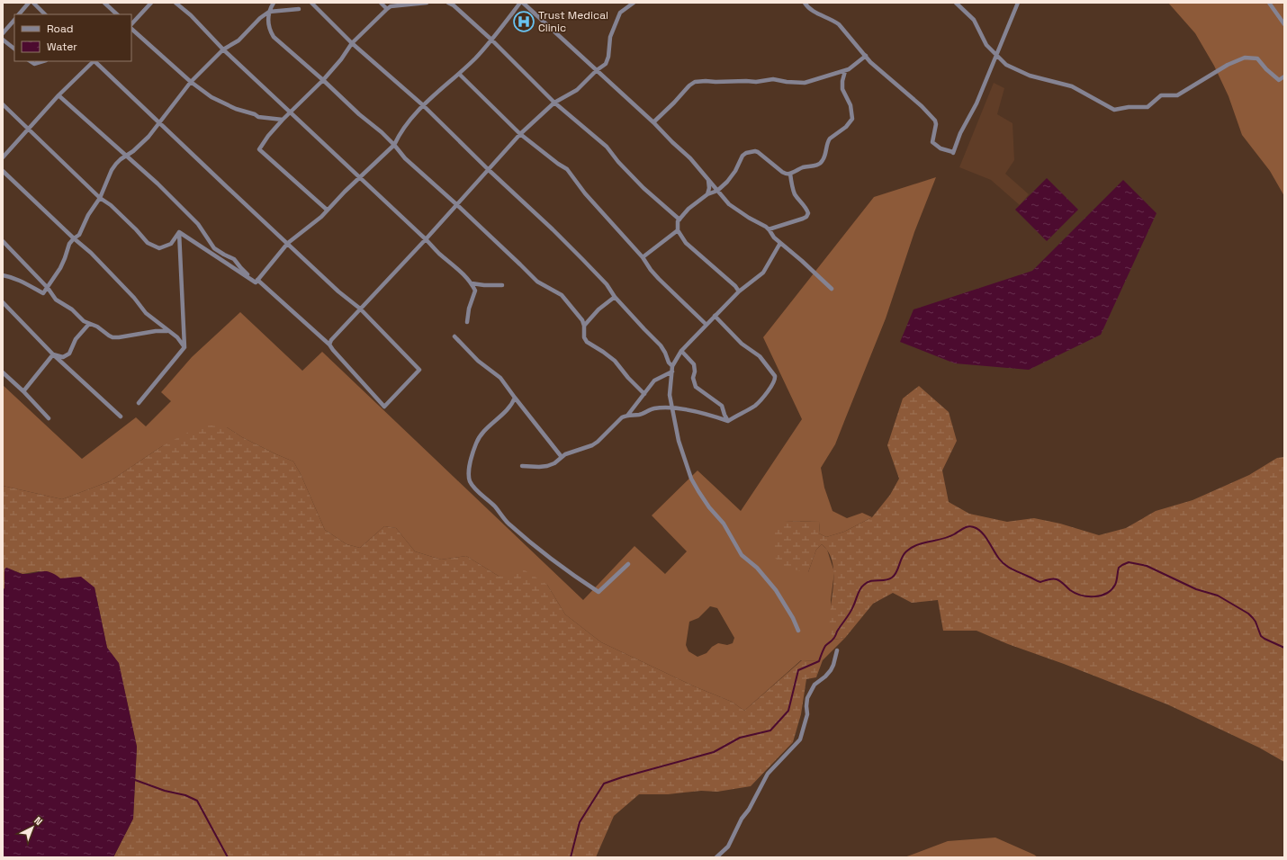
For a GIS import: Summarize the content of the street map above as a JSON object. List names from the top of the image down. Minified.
{"places":{"hospital":["Trust Medical Clinic"]},"legend":["Road","Water"],"north":"top right"}
